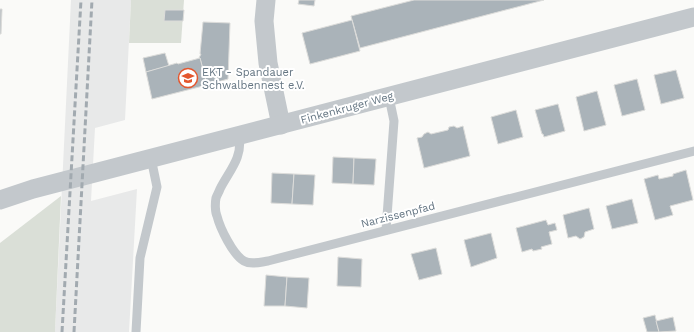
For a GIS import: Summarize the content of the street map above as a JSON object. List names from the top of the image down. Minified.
{"streets":{"street":["Finkenkruger Weg"],"lane":["Narzissenpfad"]},"crossings":[["Finkenkruger Weg","Narzissenpfad"]],"places":{"school or university":["EKT - Spandauer Schwalbennest e.V."]}}
